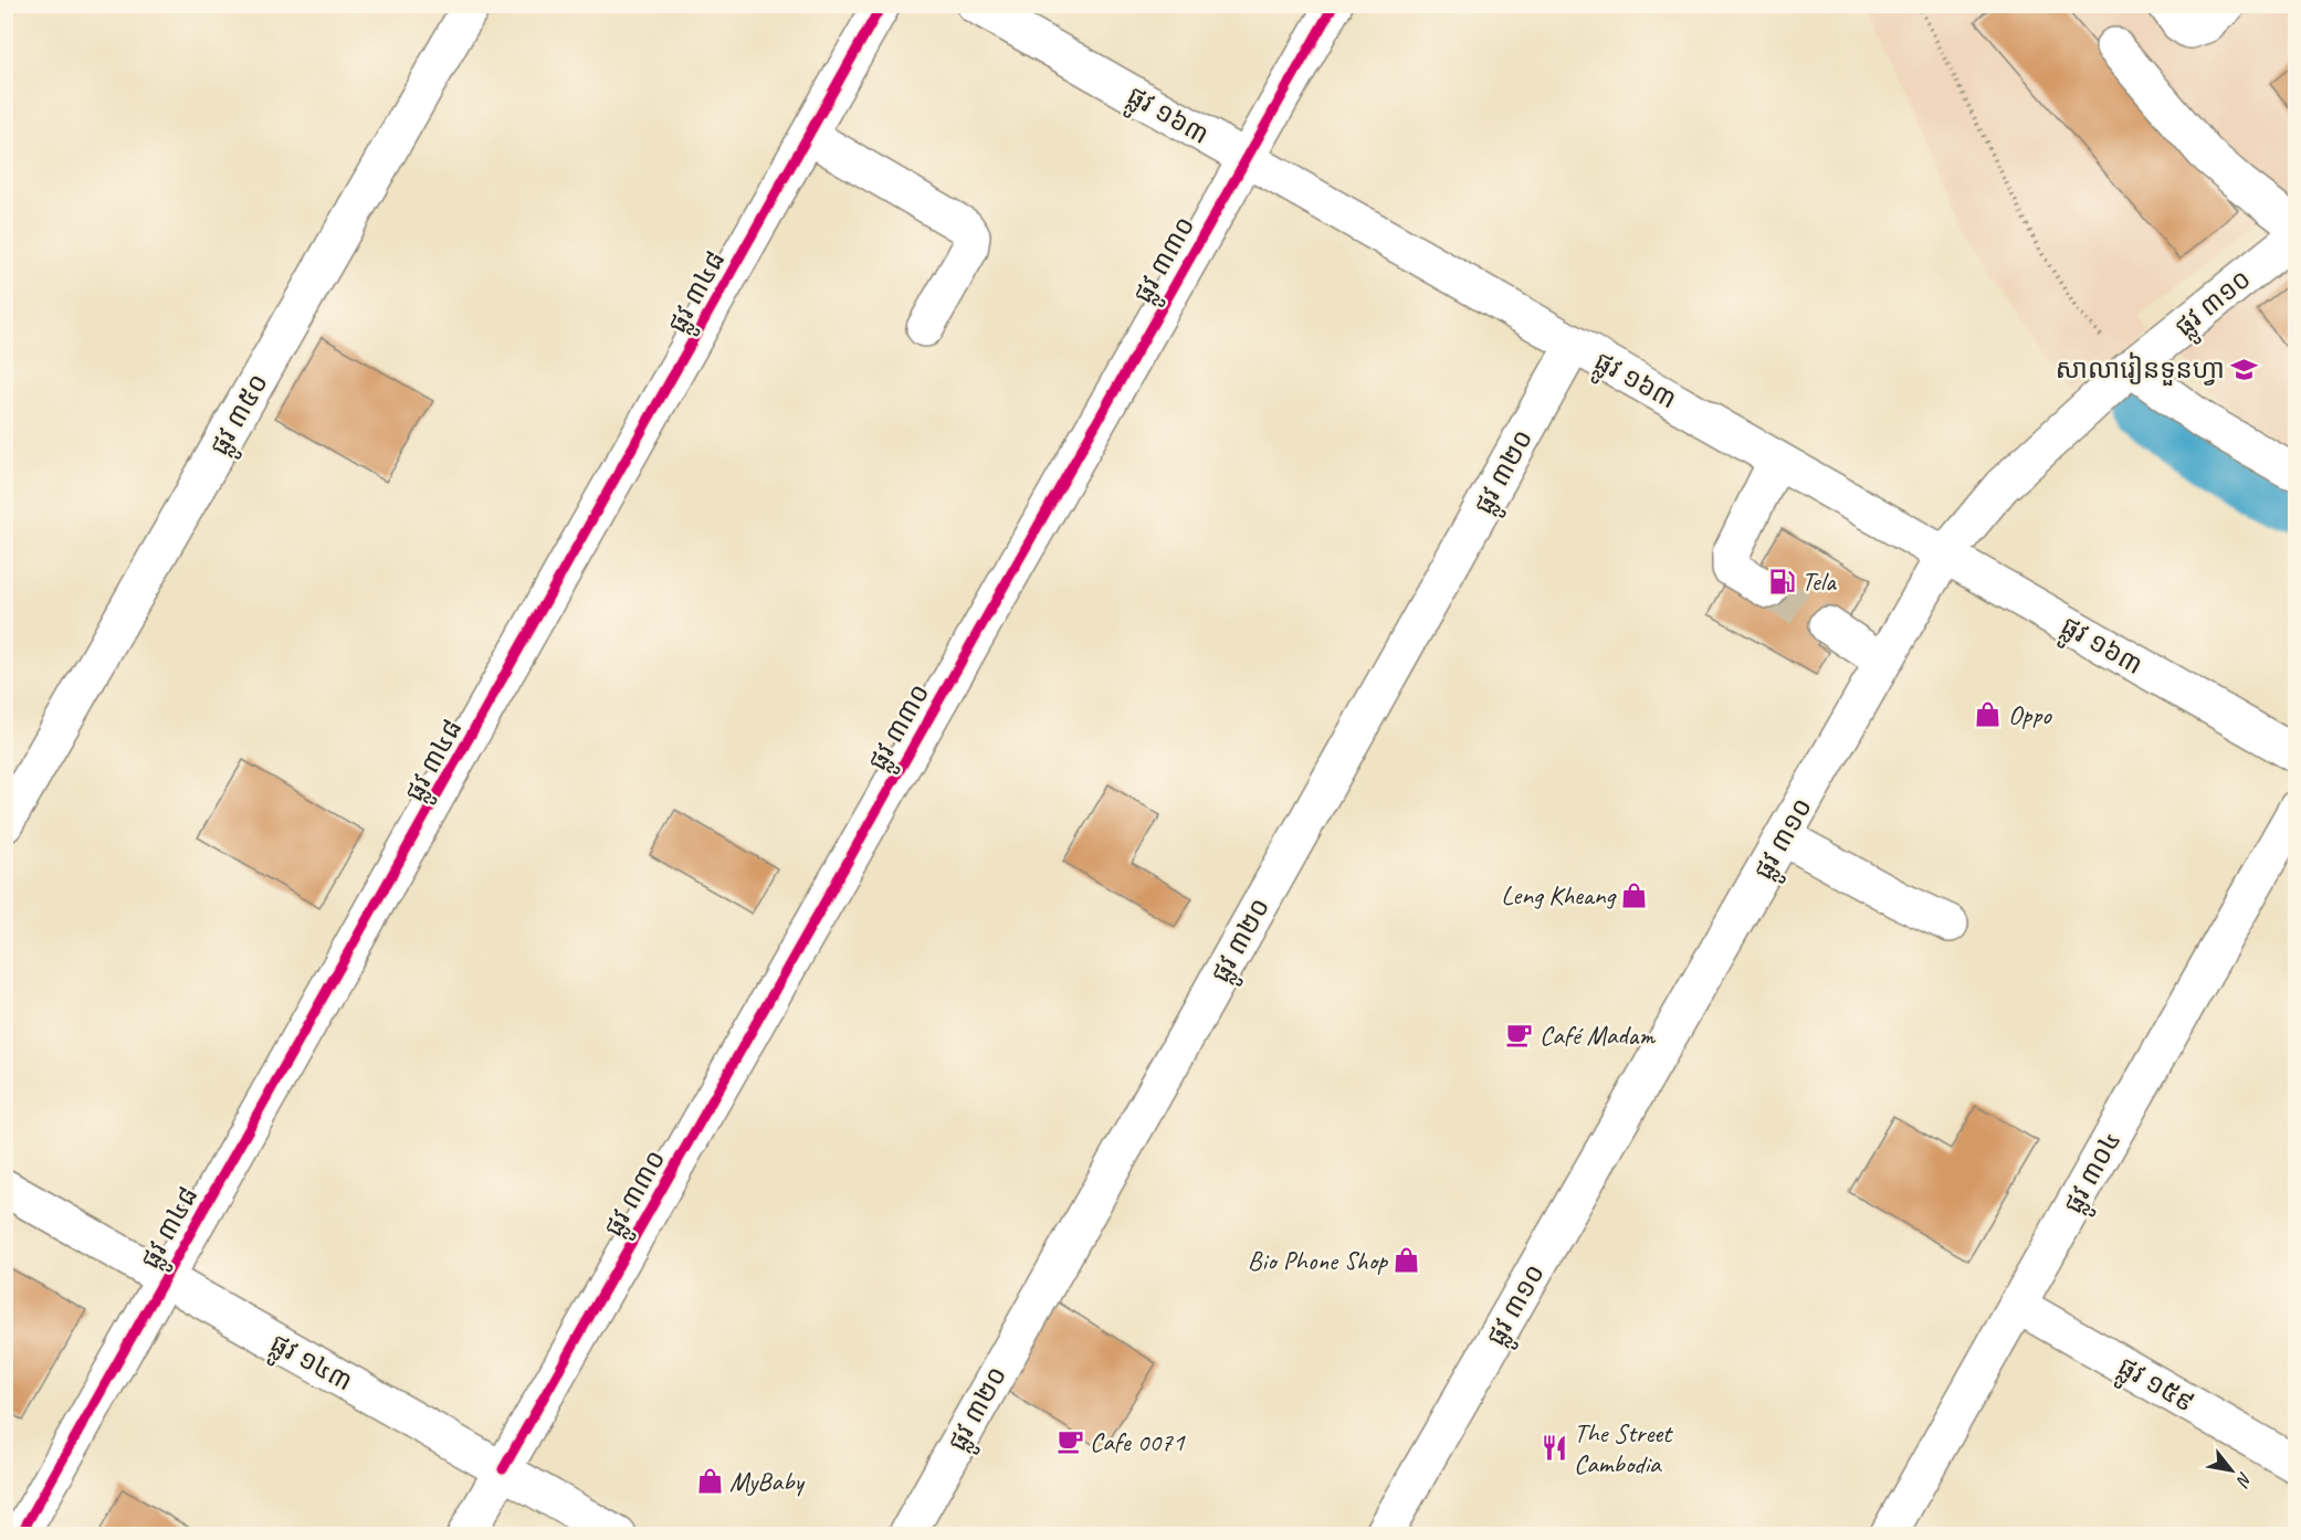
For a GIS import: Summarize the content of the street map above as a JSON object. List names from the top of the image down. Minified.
{"streets":{"street":["ផ្លូវ ១៦៣","ផ្លូវ ៣៣០","ផ្លូវ ៣៤៨","ផ្លូវ ៣១០","ផ្លូវ ៣៥០","ផ្លូវ ៣២០","ផ្លូវ ៣០៤","ផ្លូវ ១៤៣","ផ្លូវ ១៥៩"]},"crossings":[["ផ្លូវ ១៦៣","ផ្លូវ ៣៣០"],["ផ្លូវ ១៦៣","ផ្លូវ ៣១០"],["ផ្លូវ ១៦៣","ផ្លូវ ៣២០"],["ផ្លូវ ៣៣០","ផ្លូវ ១៤៣"],["ផ្លូវ ៣៤៨","ផ្លូវ ១៤៣"],["ផ្លូវ ៣០៤","ផ្លូវ ១៥៩"]],"places":{"school or university":["សាលារៀនទួនហ្វា"],"fuel station":["Tela"],"shop":["Oppo","Leng Kheang","Bio Phone Shop","MyBaby"],"cafe":["Café Madam","Cafe 0071"],"restaurant":["The Street Cambodia"]},"north":"bottom right"}
